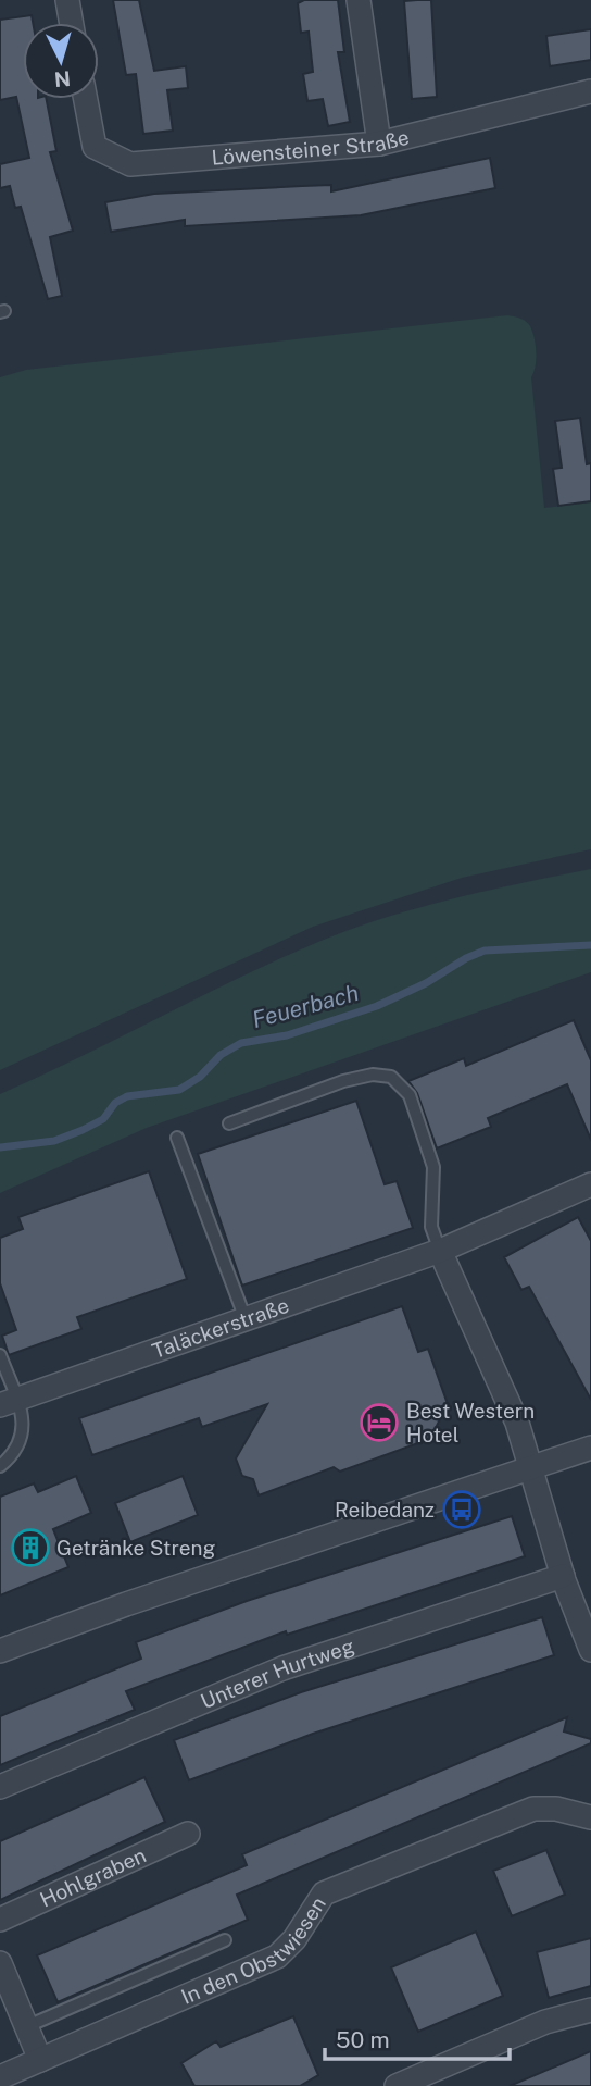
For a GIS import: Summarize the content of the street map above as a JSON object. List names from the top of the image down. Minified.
{"streets":{"street":["Löwensteiner Straße","Taläckerstraße","Unterer Hurtweg","Hohlgraben","In den Obstwiesen"]},"water":["Feuerbach"],"places":{"hotel":["Best Western Hotel"],"bus stop":["Reibedanz"],"building":["Getränke Streng"]},"scale_bar":"50 m","north":"bottom"}
